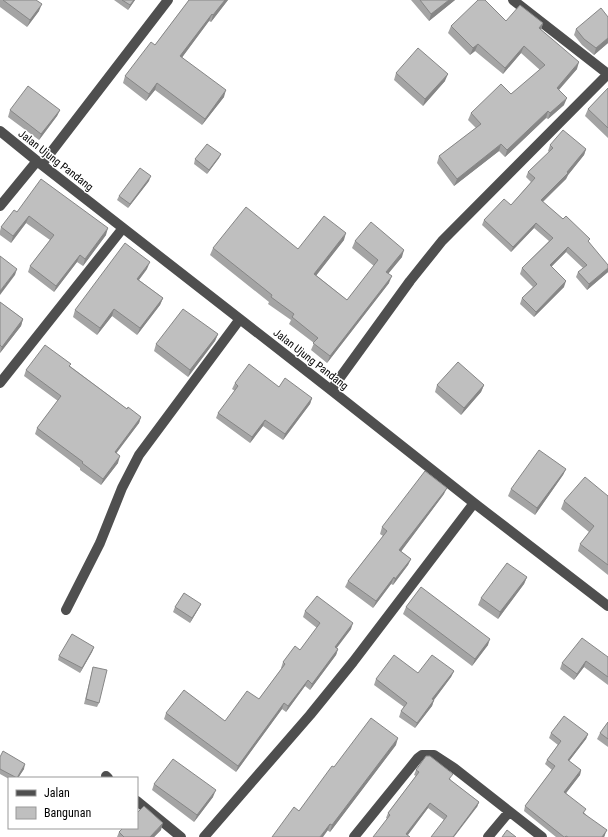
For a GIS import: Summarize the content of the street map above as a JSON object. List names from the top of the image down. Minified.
{"streets":{"street":["Jalan Ujung Pandang"]},"legend":["Jalan","Bangunan"]}
